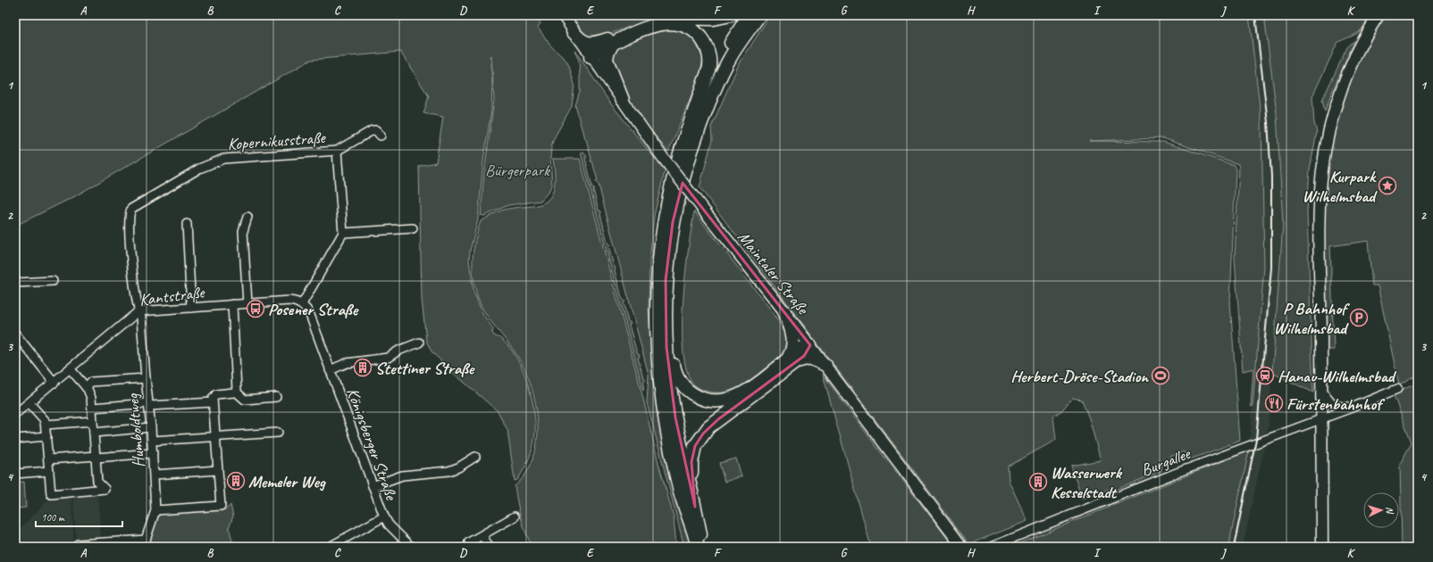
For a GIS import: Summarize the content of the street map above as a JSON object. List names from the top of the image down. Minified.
{"streets":{"main road":["Maintaler Straße"],"street":["Kopernikusstraße","Kantstraße","Humboldtweg","Königsberger Straße","Burgallee"]},"crossings":[["Kopernikusstraße","Kantstraße"],["Kopernikusstraße","Humboldtweg"],["Kantstraße","Humboldtweg"],["Kantstraße","Königsberger Straße"]],"parks":["Bürgerpark"],"places":{"place":["Kurpark Wilhelmsbad"],"bus stop":["Posener Straße"],"parking":["P Bahnhof Wilhelmsbad"],"building":["Stettiner Straße","Memeler Weg","Wasserwerk Kesselstadt"],"sports":["Herbert-Dröse-Stadion"],"station":["Hanau-Wilhelmsbad"],"restaurant":["Fürstenbahnhof"]},"scale_bar":"100 m","north":"right","grid":{"columns":["A","B","C","D","E","F","G","H","I","J","K"],"rows":["1","2","3","4"]}}
